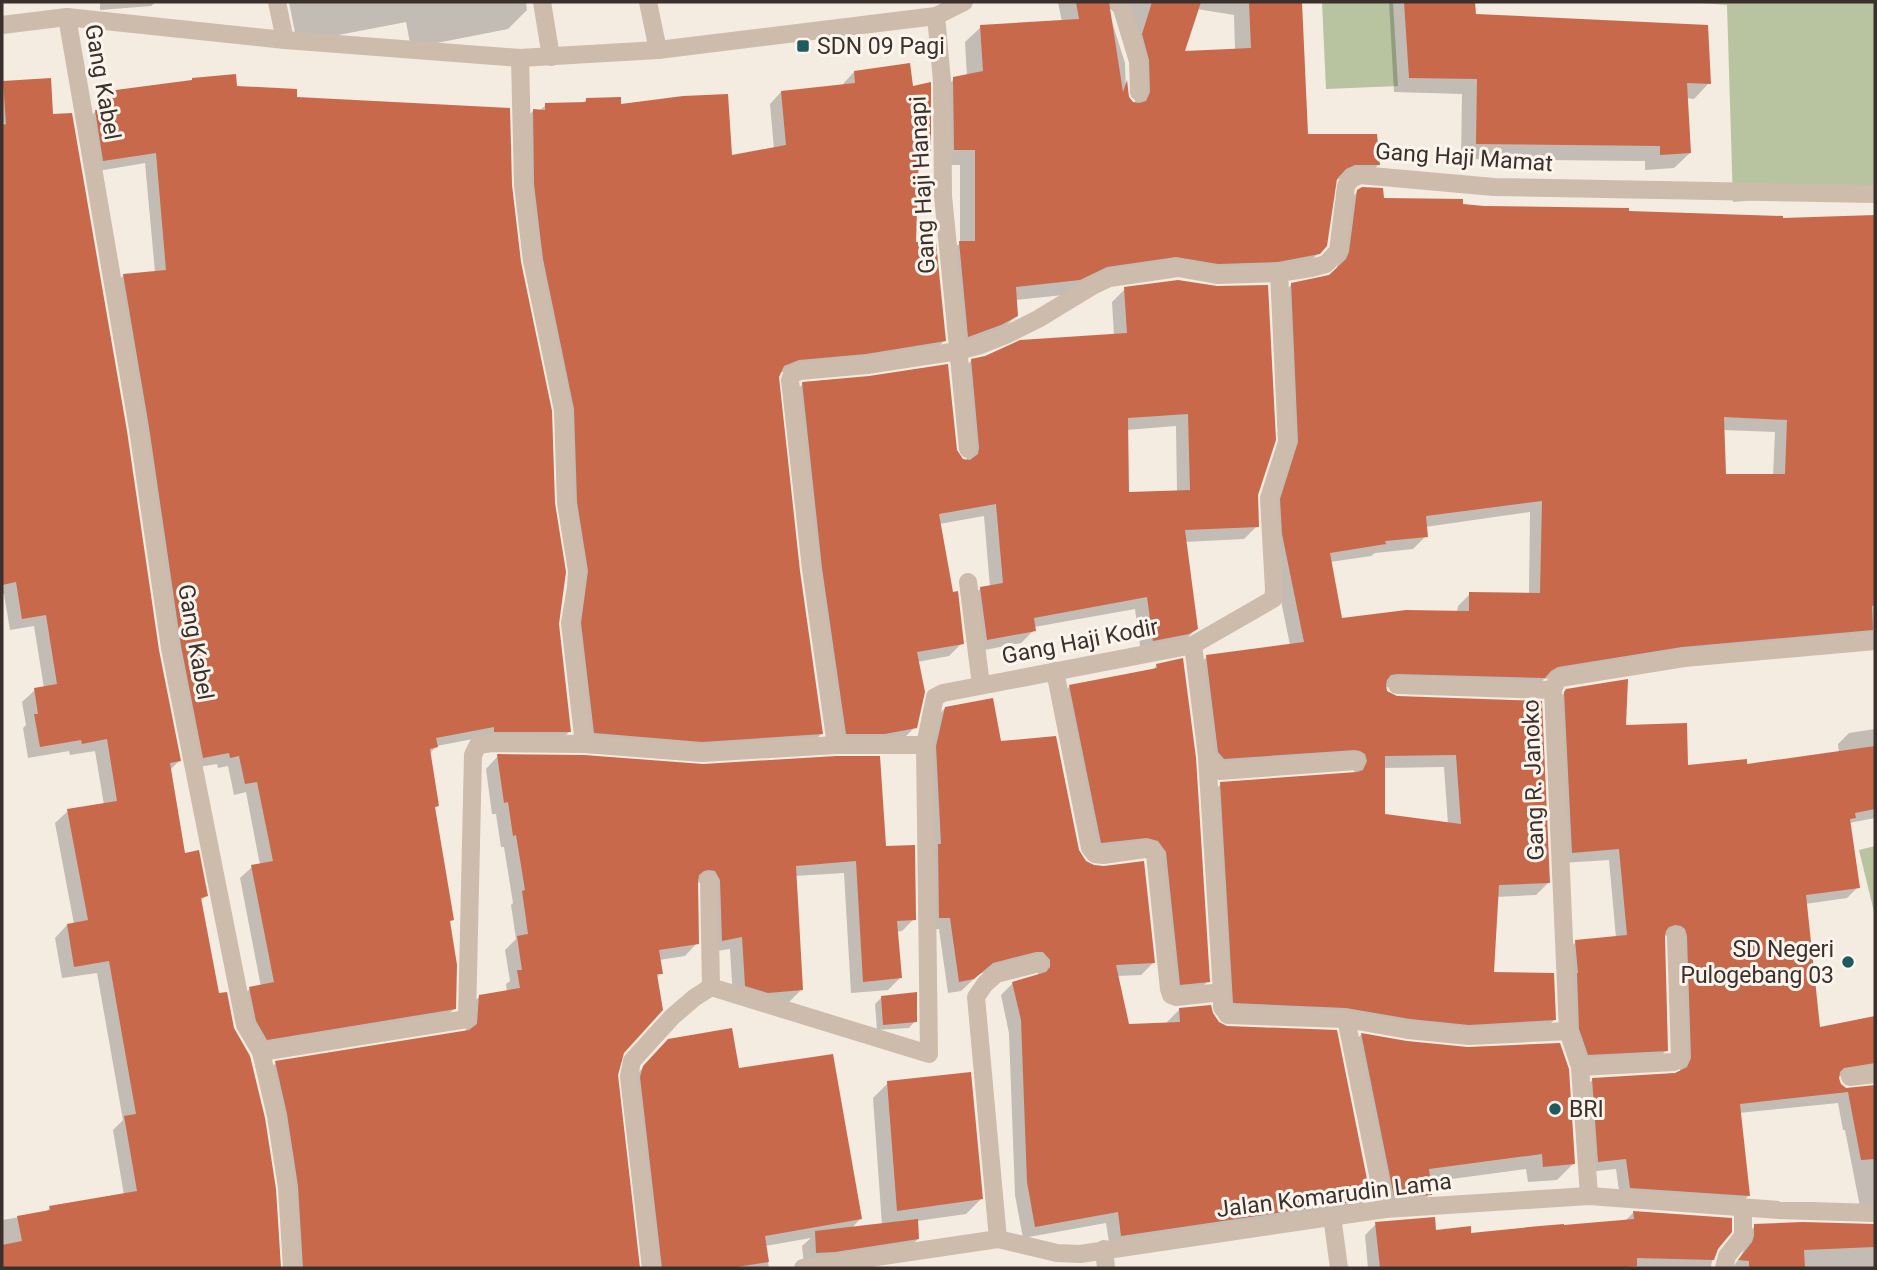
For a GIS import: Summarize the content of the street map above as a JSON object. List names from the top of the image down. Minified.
{"streets":{"street":["Gang Kabel","Gang Haji Mamat","Gang Haji Hanapi","Gang Haji Kodir","Gang R. Janoko","Jalan Komarudin Lama"]},"crossings":[["Gang Haji Mamat","Gang Haji Hanapi"],["Gang Haji Mamat","Gang Haji Kodir"],["Gang R. Janoko","Jalan Komarudin Lama"]],"places":{"transit":["SDN 09 Pagi"],"other":["SD Negeri Pulogebang 03","BRI"]}}
